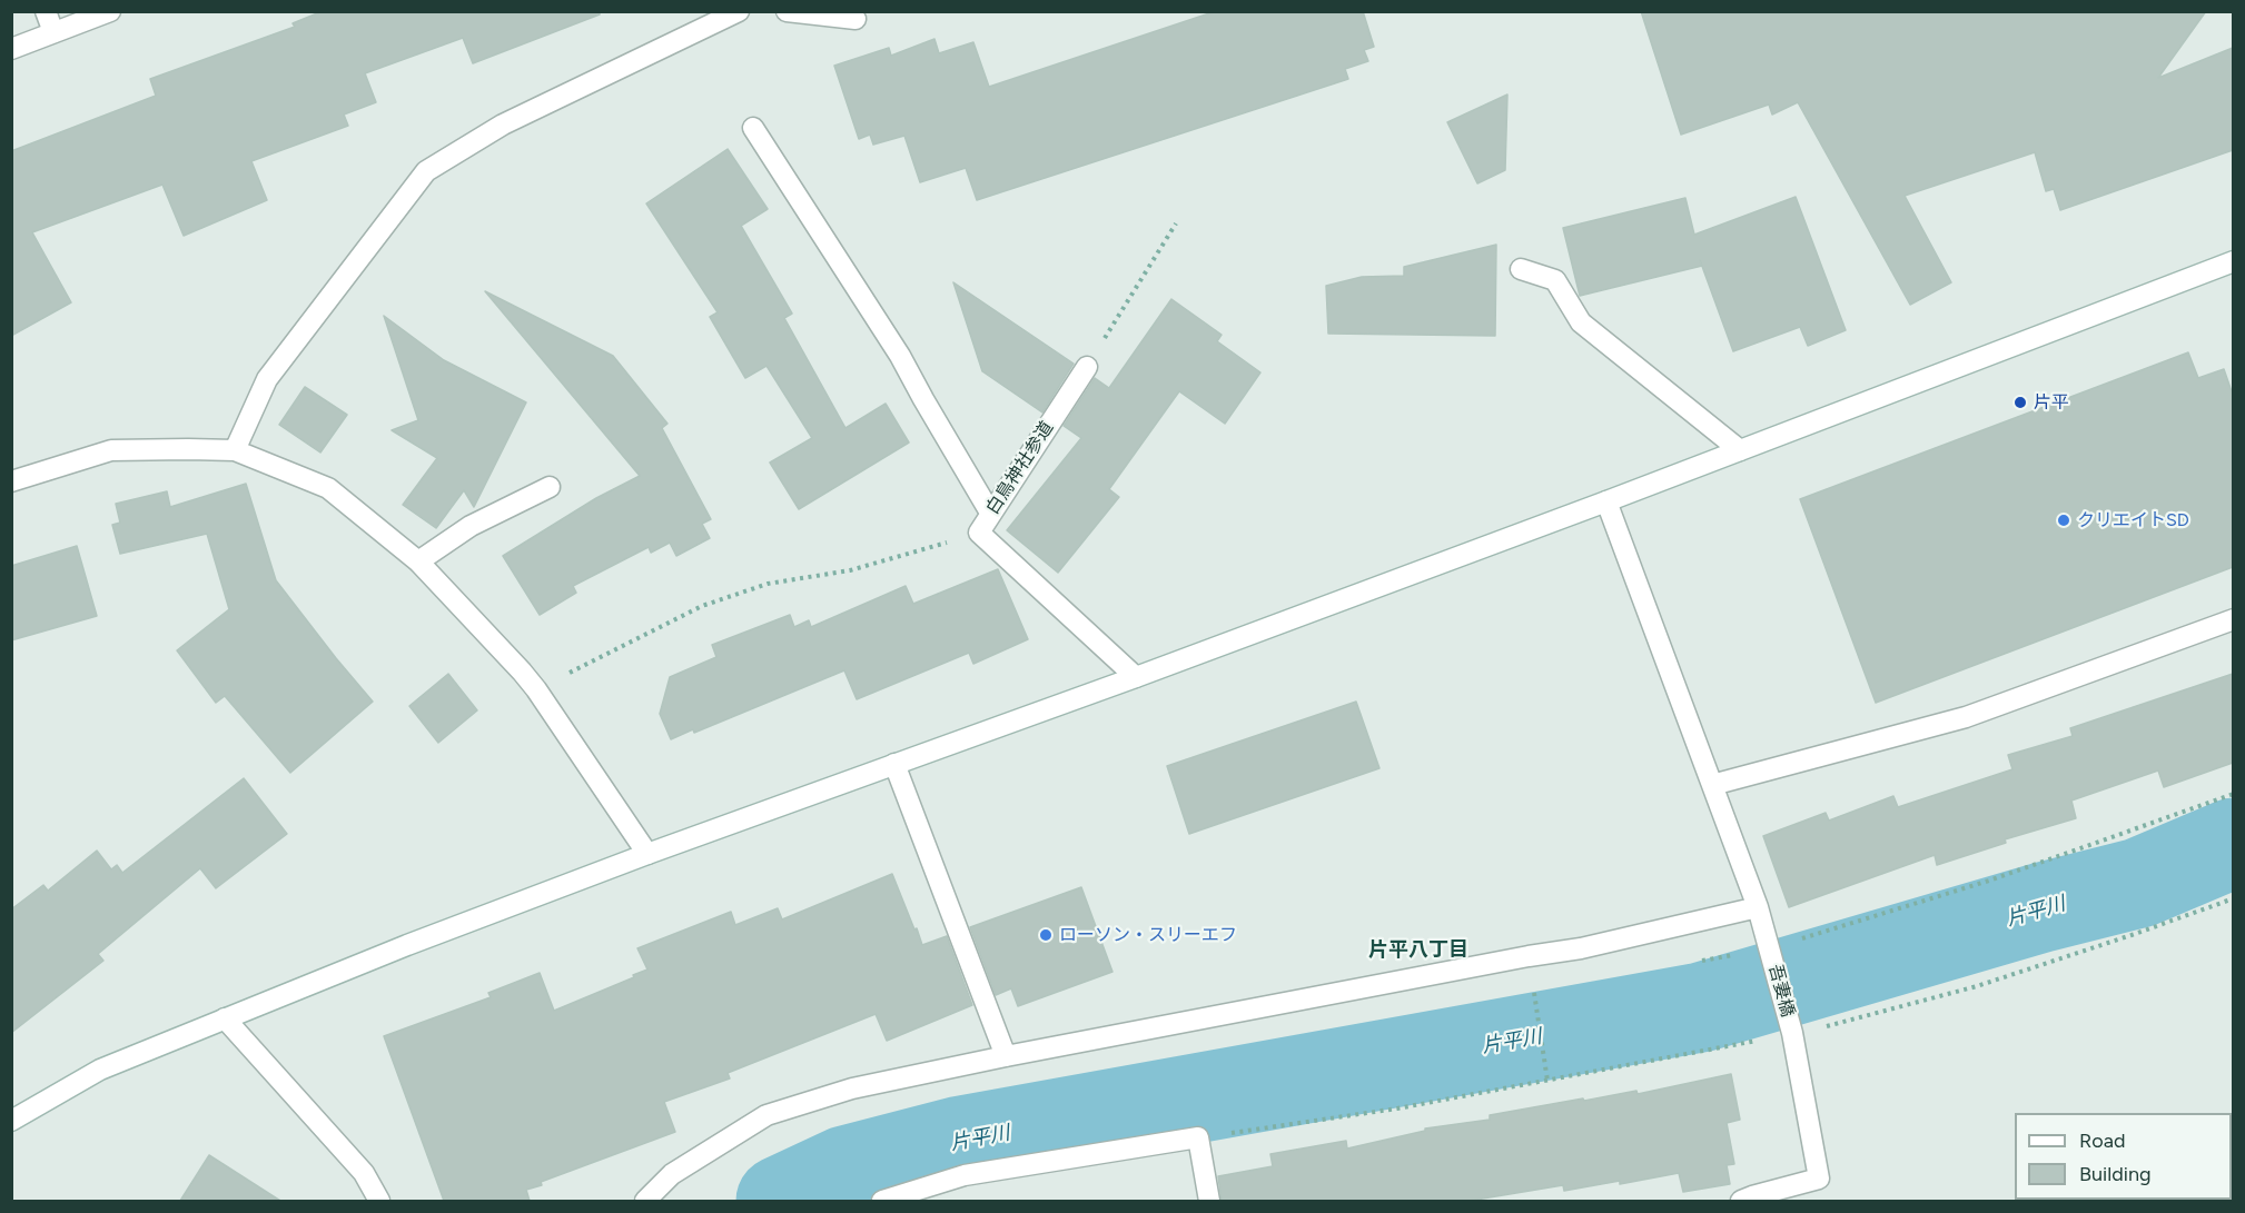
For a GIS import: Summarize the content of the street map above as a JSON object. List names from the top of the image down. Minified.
{"streets":{"street":["白鳥神社参道","吾妻橋"]},"districts":["片平八丁目"],"water":["片平川"],"places":["片平","クリエイトSD","ローソン・スリーエフ"],"legend":["Road","Building"]}
